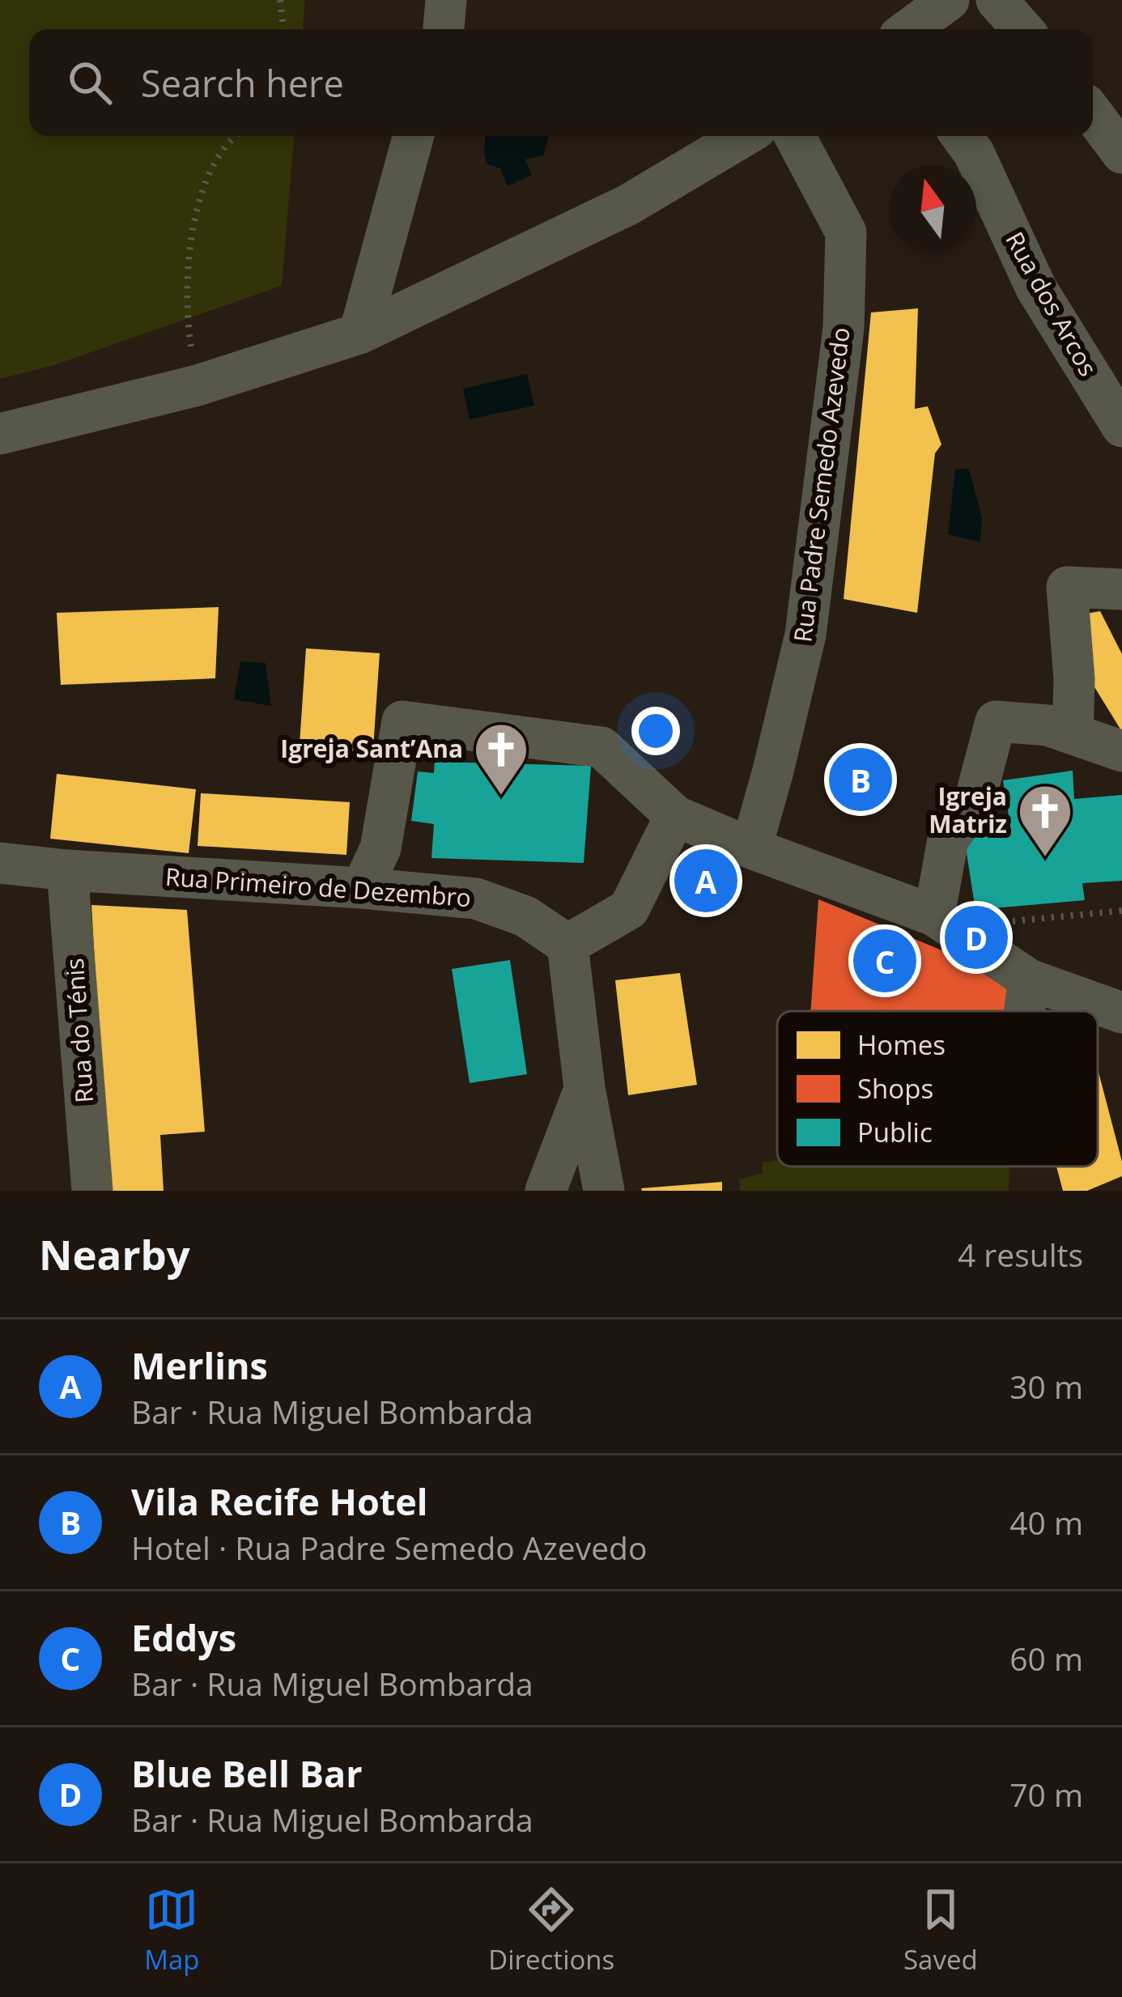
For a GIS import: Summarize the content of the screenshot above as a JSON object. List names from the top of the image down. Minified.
{"streets":{"street":["Rua dos Arcos","Rua Padre Semedo Azevedo","Rua Primeiro de Dezembro","Rua do Ténis"]},"crossings":[["Rua Primeiro de Dezembro","Rua do Ténis"]],"places":{"church":["Igreja Sant’Ana","Igreja Matriz"]},"legend":["Homes","Shops","Public"],"north":"top","page":{"search":"Search here","pins":["B","A","D","C"],"heading":["Nearby","4 results"],"list":[{"mark":"A","name":"Merlins","note":"Bar · Rua Miguel Bombarda","value":"30 m"},{"mark":"B","name":"Vila Recife Hotel","note":"Hotel · Rua Padre Semedo Azevedo","value":"40 m"},{"mark":"C","name":"Eddys","note":"Bar · Rua Miguel Bombarda","value":"60 m"},{"mark":"D","name":"Blue Bell Bar","note":"Bar · Rua Miguel Bombarda","value":"70 m"}],"nav":["Map","Directions","Saved"]}}
